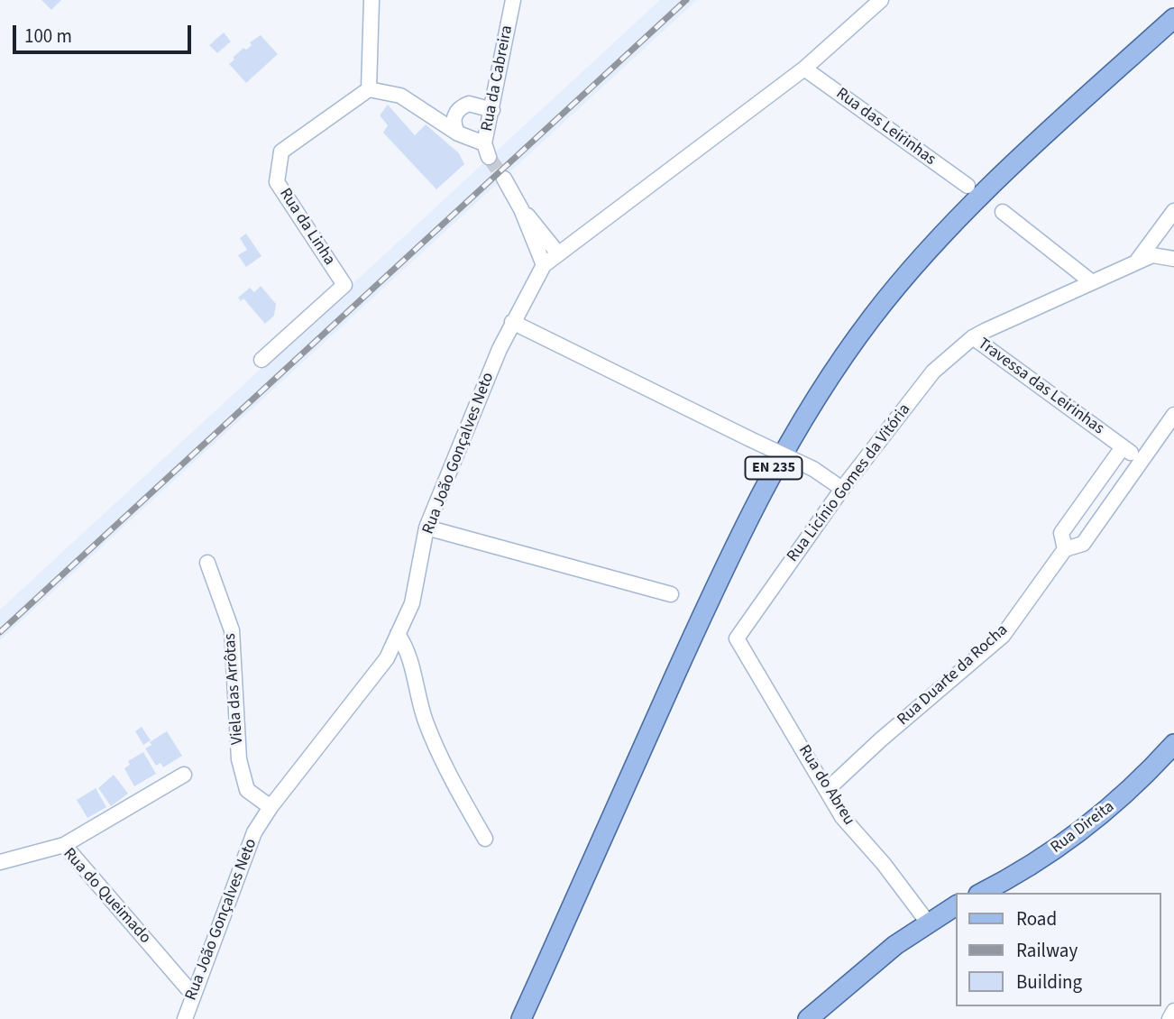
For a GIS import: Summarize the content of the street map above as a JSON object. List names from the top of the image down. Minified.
{"streets":{"main road":["EN 235","Rua Direita"],"street":["Rua da Cabreira","Rua das Leirinhas","Rua da Linha","Travessa das Leirinhas","Rua João Gonçalves Neto","Rua Licínio Gomes da Vitória","Rua Duarte da Rocha","Viela das Arrôtas","Rua do Abreu","Rua do Queimado"]},"crossings":[["Rua das Leirinhas","Rua João Gonçalves Neto"],["Travessa das Leirinhas","Rua Licínio Gomes da Vitória"],["Rua João Gonçalves Neto","Viela das Arrôtas"],["Rua João Gonçalves Neto","Rua do Queimado"],["Rua Licínio Gomes da Vitória","Rua do Abreu"],["Rua Duarte da Rocha","Rua do Abreu"]],"legend":["Road","Railway","Building"],"scale_bar":"100 m"}
